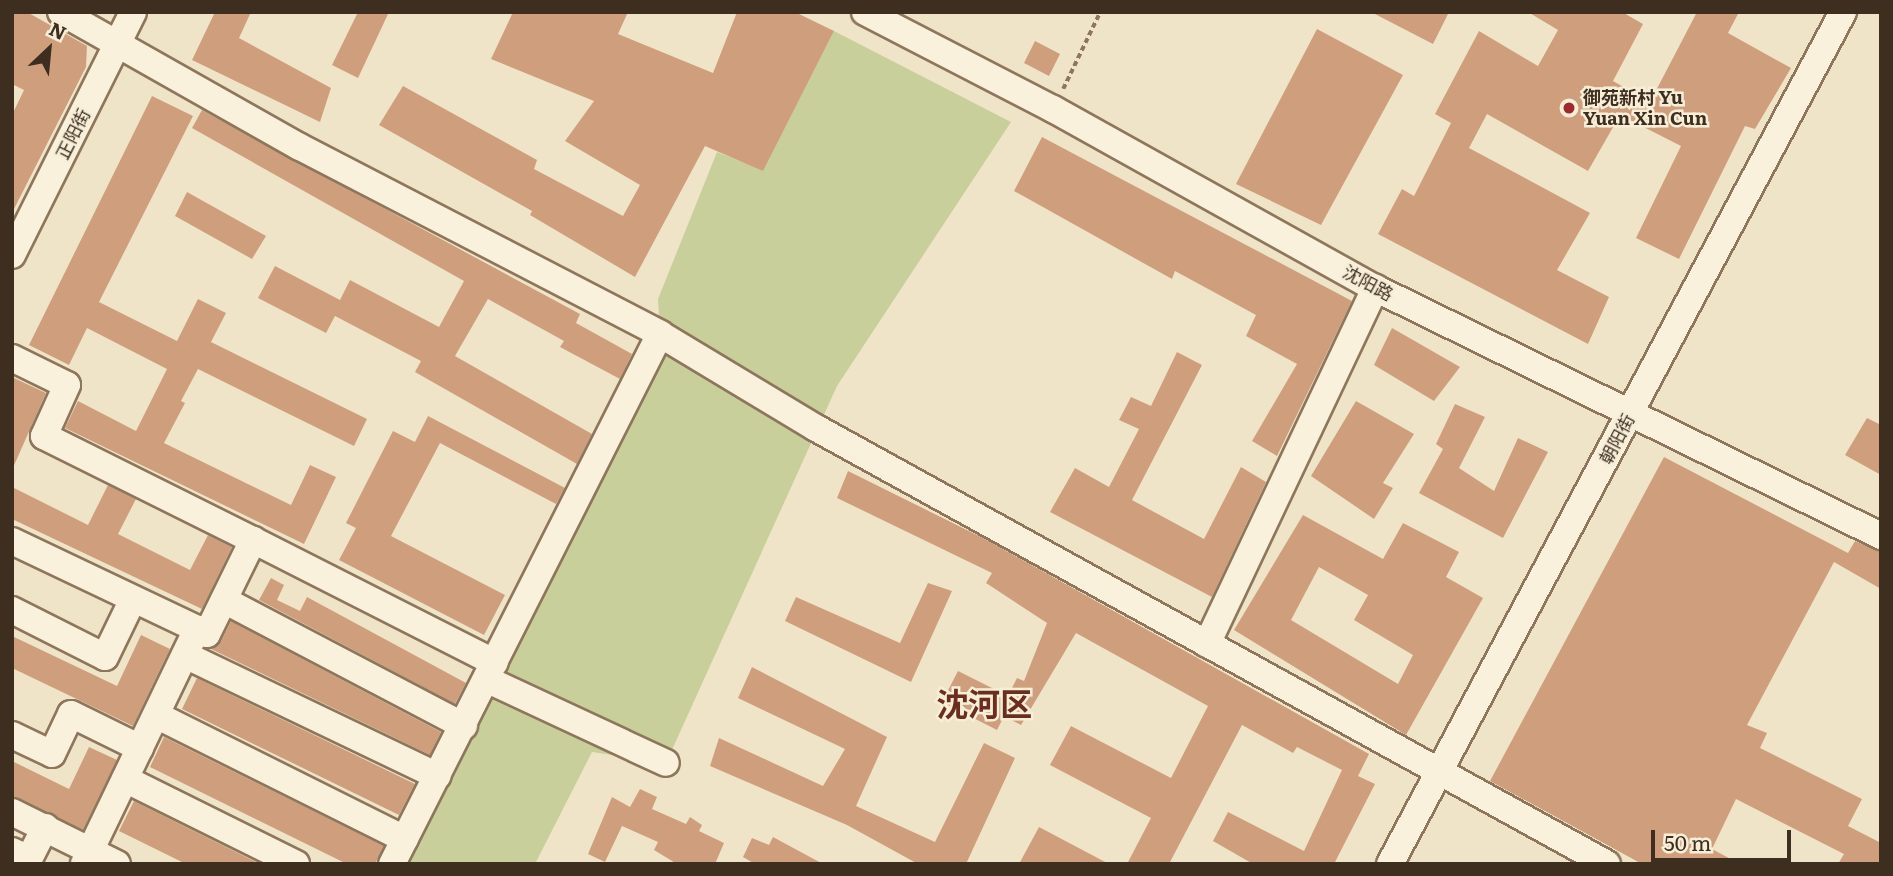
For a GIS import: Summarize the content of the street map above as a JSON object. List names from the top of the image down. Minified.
{"streets":{"street":["正阳街","沈阳路","朝阳街"]},"crossings":[["沈阳路","朝阳街"]],"districts":["沈河区"],"places":["御苑新村 Yu Yuan Xin Cun"],"scale_bar":"50 m","north":"top right"}
